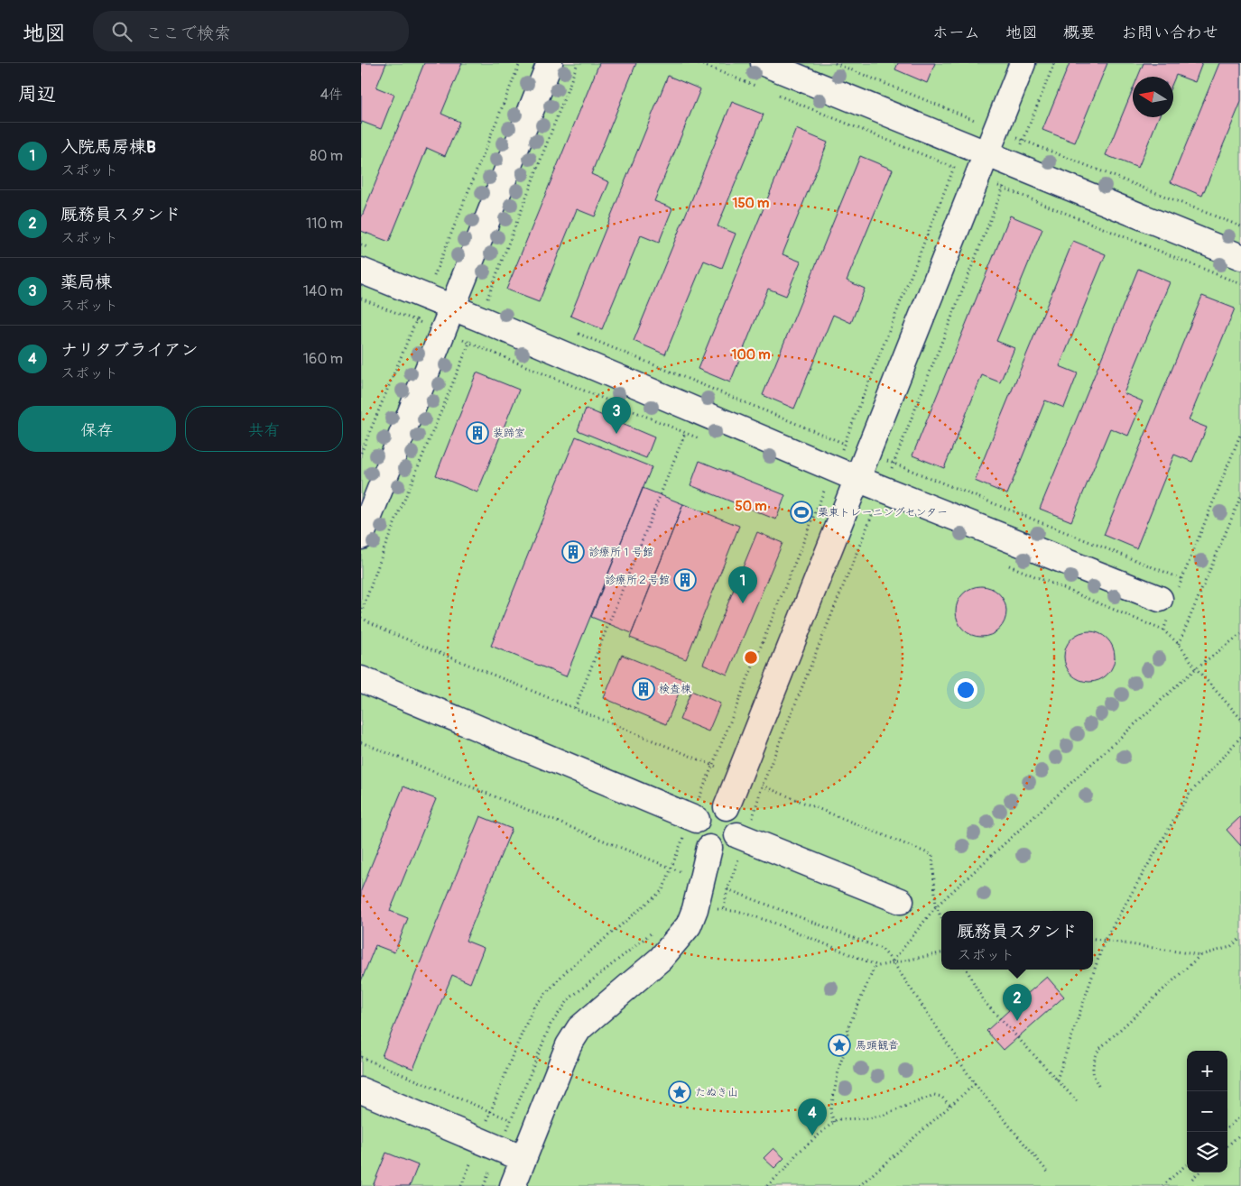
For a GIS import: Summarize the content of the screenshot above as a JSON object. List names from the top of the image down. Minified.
{"places":{"building":["装蹄室","診療所１号館","診療所２号館","検査棟"],"sports":["栗東トレーニングセンター"],"place":["馬頭観音","たぬき山"]},"north":"left","page":{"header":"地図","search":"ここで検索","nav":["ホーム","地図","概要","お問い合わせ"],"heading":["周辺","4件"],"list":[{"mark":"1","name":"入院馬房棟B","note":"スポット","value":"80 m"},{"mark":"2","name":"厩務員スタンド","note":"スポット","value":"110 m"},{"mark":"3","name":"薬局棟","note":"スポット","value":"140 m"},{"mark":"4","name":"ナリタブライアン","note":"スポット","value":"160 m"}],"buttons":["保存","共有"],"pins":["3","1","2","4"],"popup":["厩務員スタンド","スポット"],"map_buttons":["+","−"]},"rings":["150 m","100 m","50 m"]}
